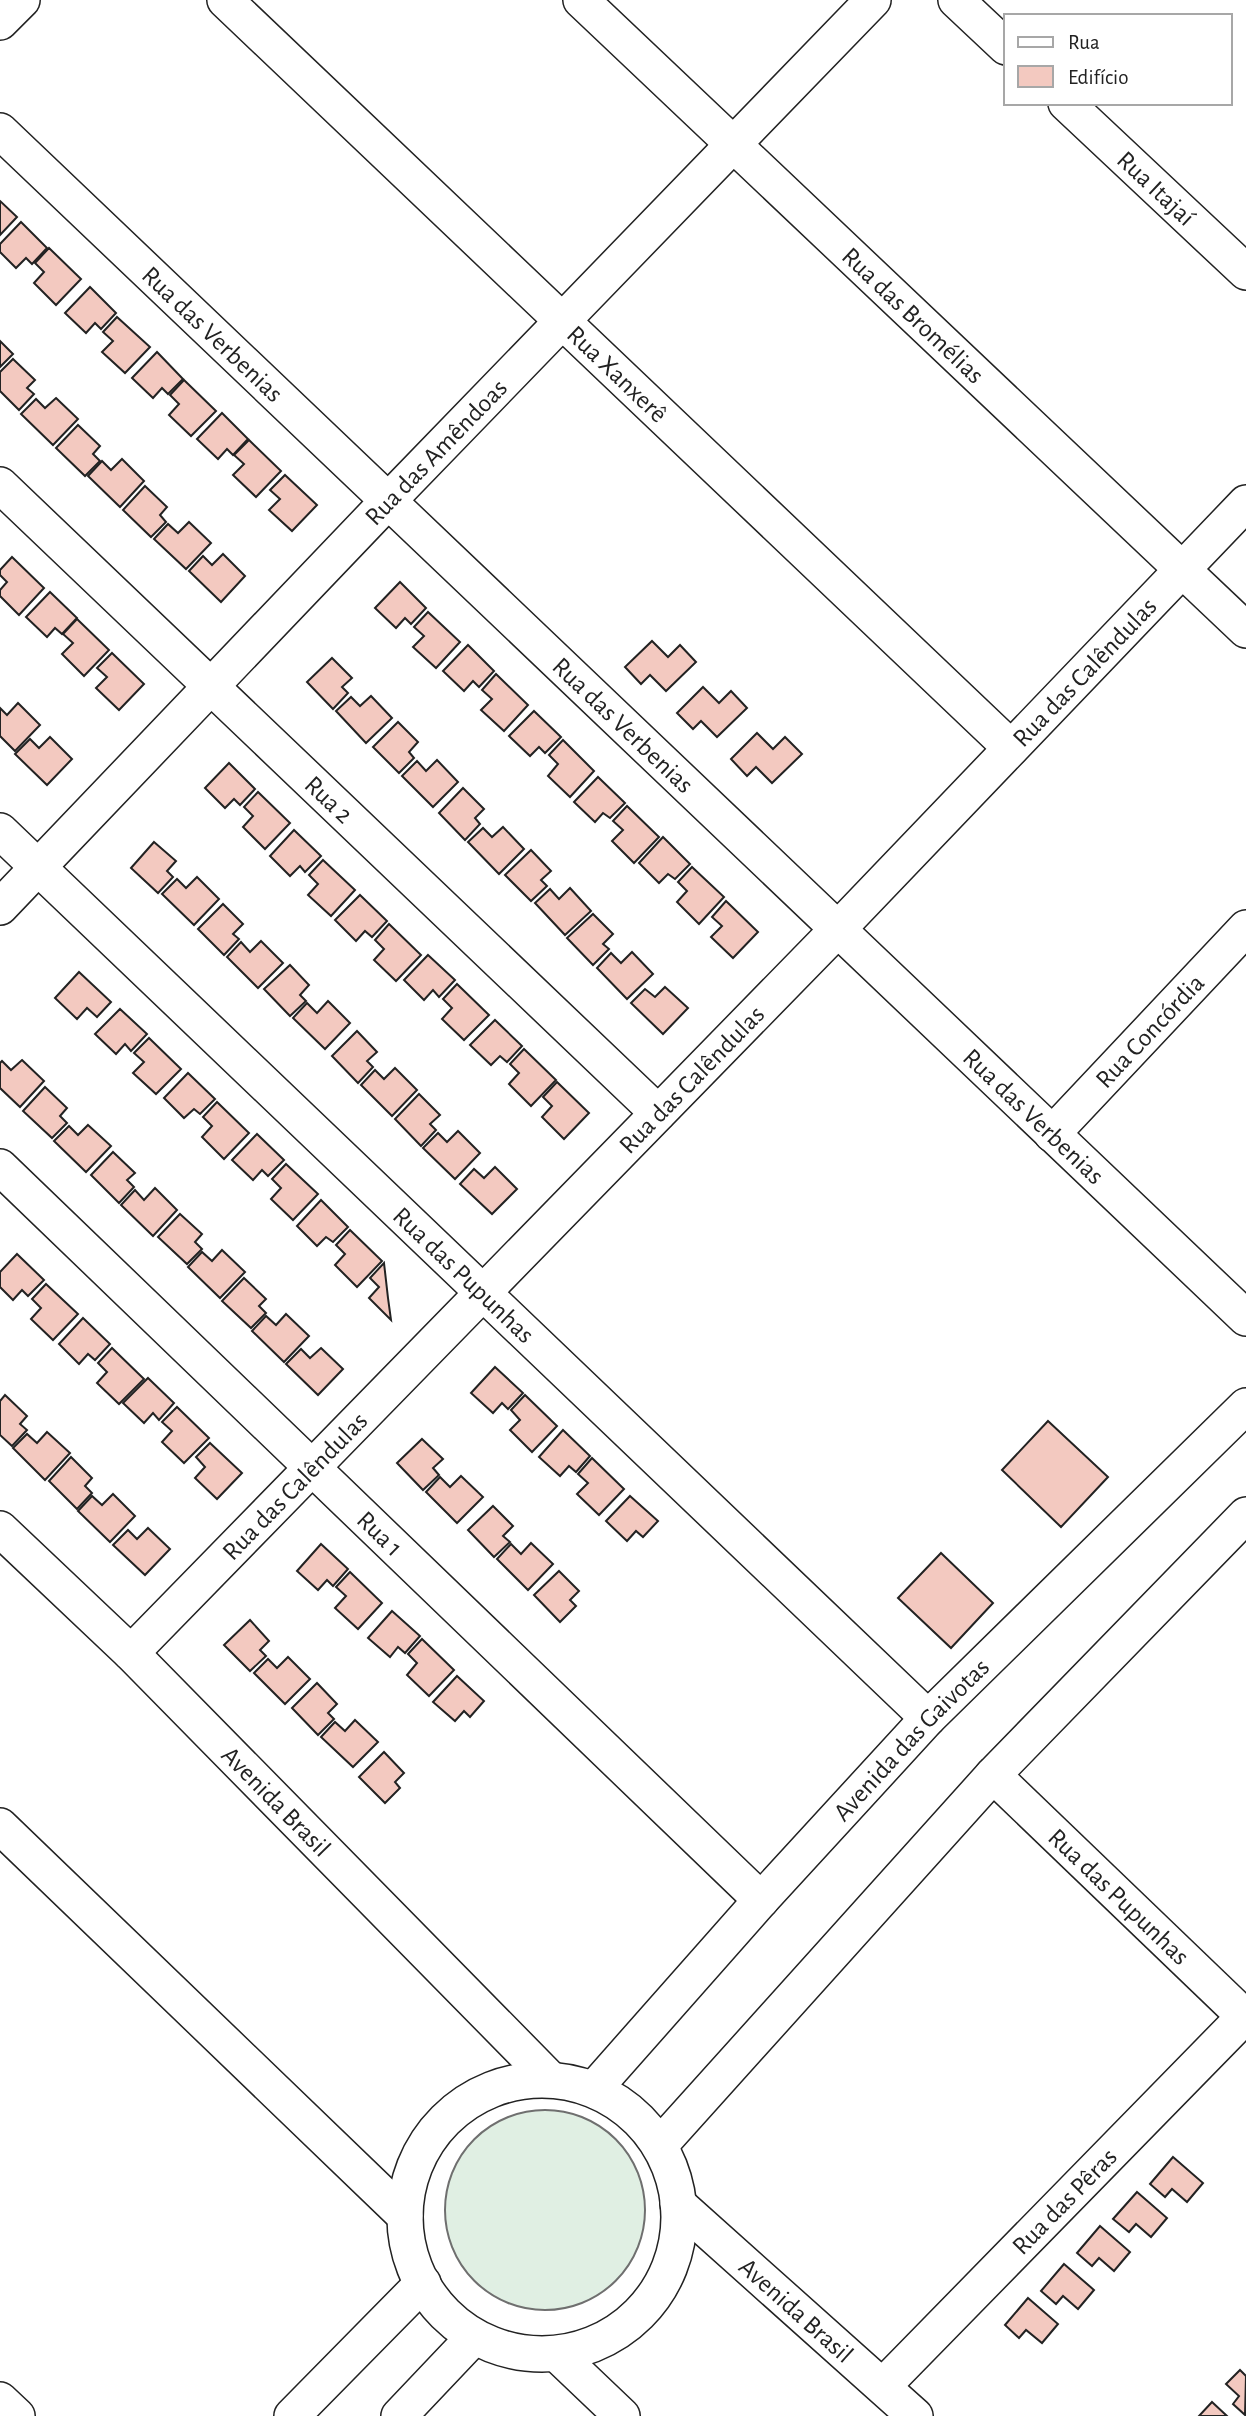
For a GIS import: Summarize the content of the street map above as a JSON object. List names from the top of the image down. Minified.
{"streets":{"street":["Rua Itajaí","Rua das Bromélias","Rua das Verbenias","Rua Xanxerê","Rua das Amêndoas","Rua das Calêndulas","Rua 2","Rua Concórdia","Rua das Pupunhas","Rua 1","Avenida das Gaivotas","Avenida Brasil","Rua das Pêras"]},"crossings":[["Rua das Bromélias","Rua das Amêndoas"],["Rua das Bromélias","Rua das Calêndulas"],["Rua das Verbenias","Rua das Amêndoas"],["Rua das Verbenias","Rua das Calêndulas"],["Rua das Verbenias","Rua Concórdia"],["Rua Xanxerê","Rua das Amêndoas"],["Rua Xanxerê","Rua das Calêndulas"],["Rua das Amêndoas","Rua 2"],["Rua das Amêndoas","Rua das Pupunhas"],["Rua das Calêndulas","Rua 2"],["Rua das Calêndulas","Rua das Pupunhas"],["Rua das Calêndulas","Rua 1"],["Rua das Calêndulas","Avenida Brasil"],["Rua das Pupunhas","Avenida das Gaivotas"],["Rua das Pupunhas","Rua das Pêras"],["Rua 1","Avenida das Gaivotas"],["Avenida Brasil","Rua das Pêras"]],"legend":["Rua","Edifício"]}
